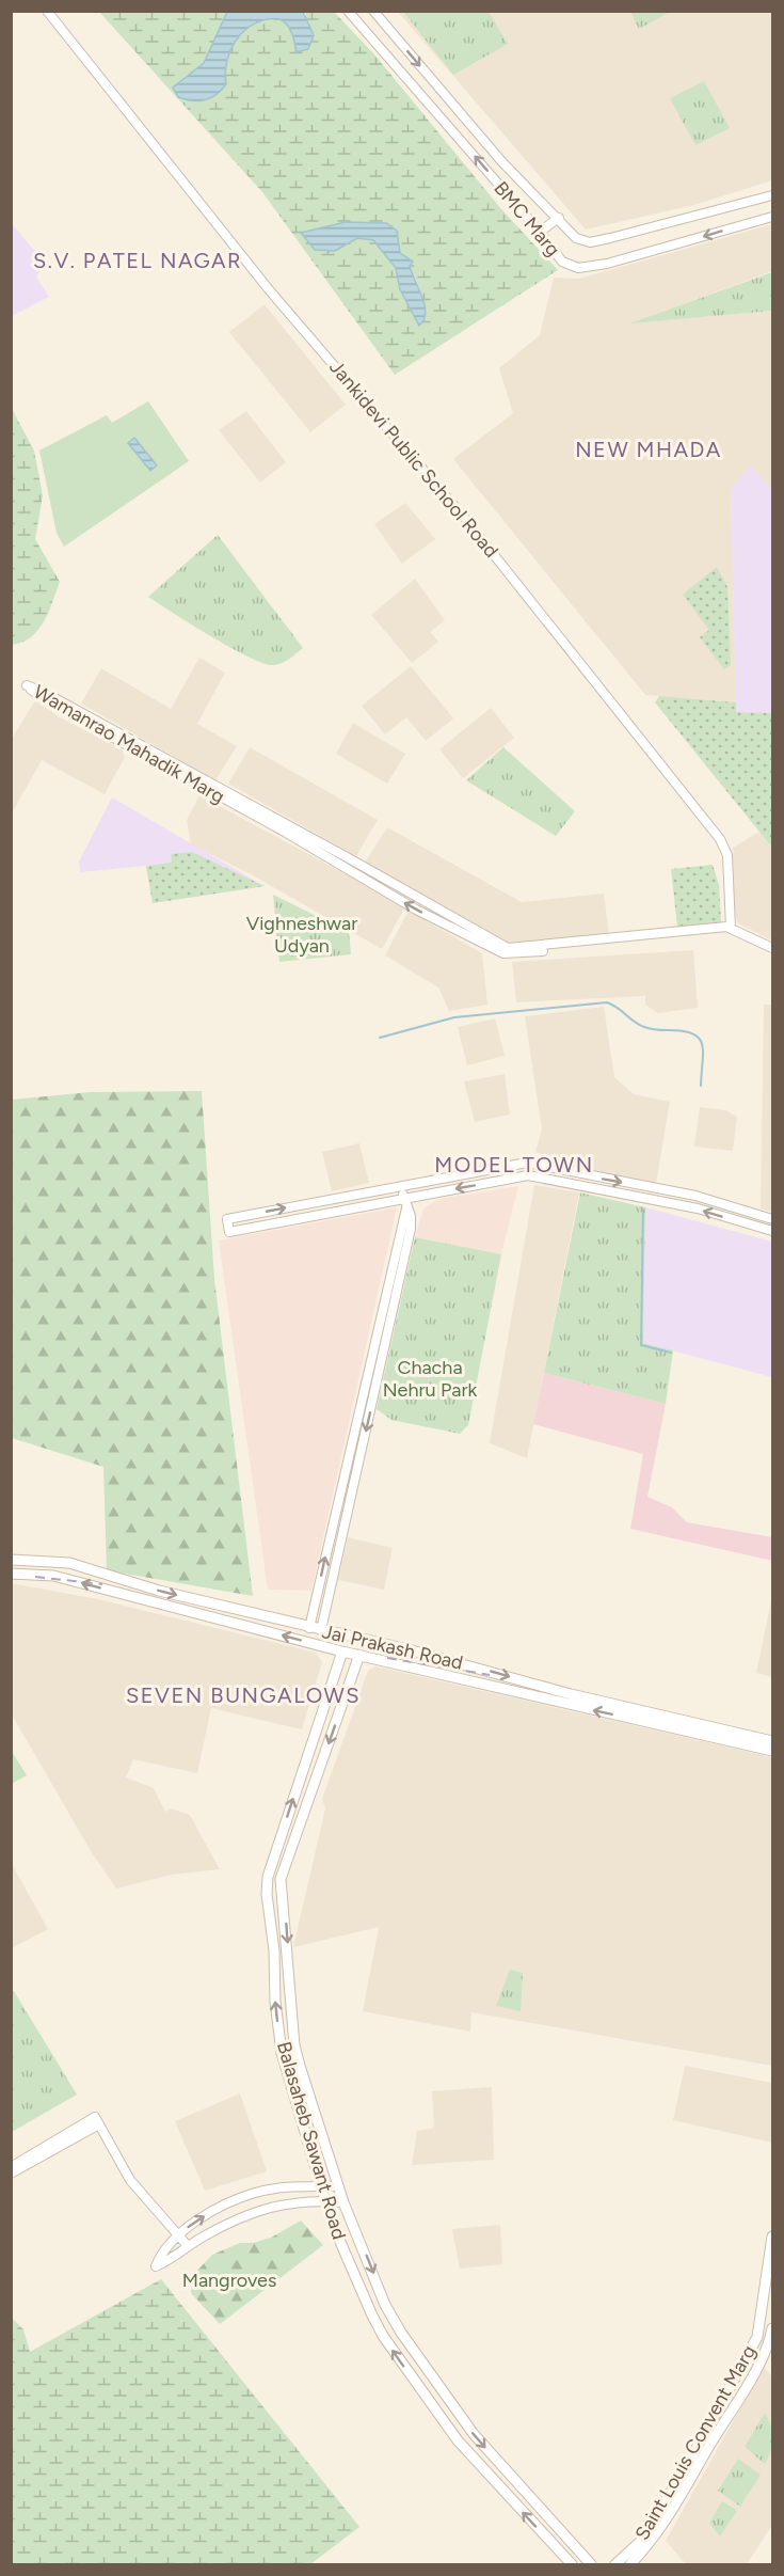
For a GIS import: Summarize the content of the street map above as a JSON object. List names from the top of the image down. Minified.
{"streets":{"main road":["Jai Prakash Road","Balasaheb Sawant Road","Saint Louis Convent Marg"],"street":["BMC Marg","Jankidevi Public School Road","Wamanrao Mahadik Marg"]},"crossings":[["Jankidevi Public School Road","Wamanrao Mahadik Marg"],["Jai Prakash Road","Balasaheb Sawant Road"]],"districts":["S.V. PATEL NAGAR","NEW MHADA","MODEL TOWN","SEVEN BUNGALOWS"],"parks":["Vighneshwar Udyan","Chacha Nehru Park","Mangroves"]}
